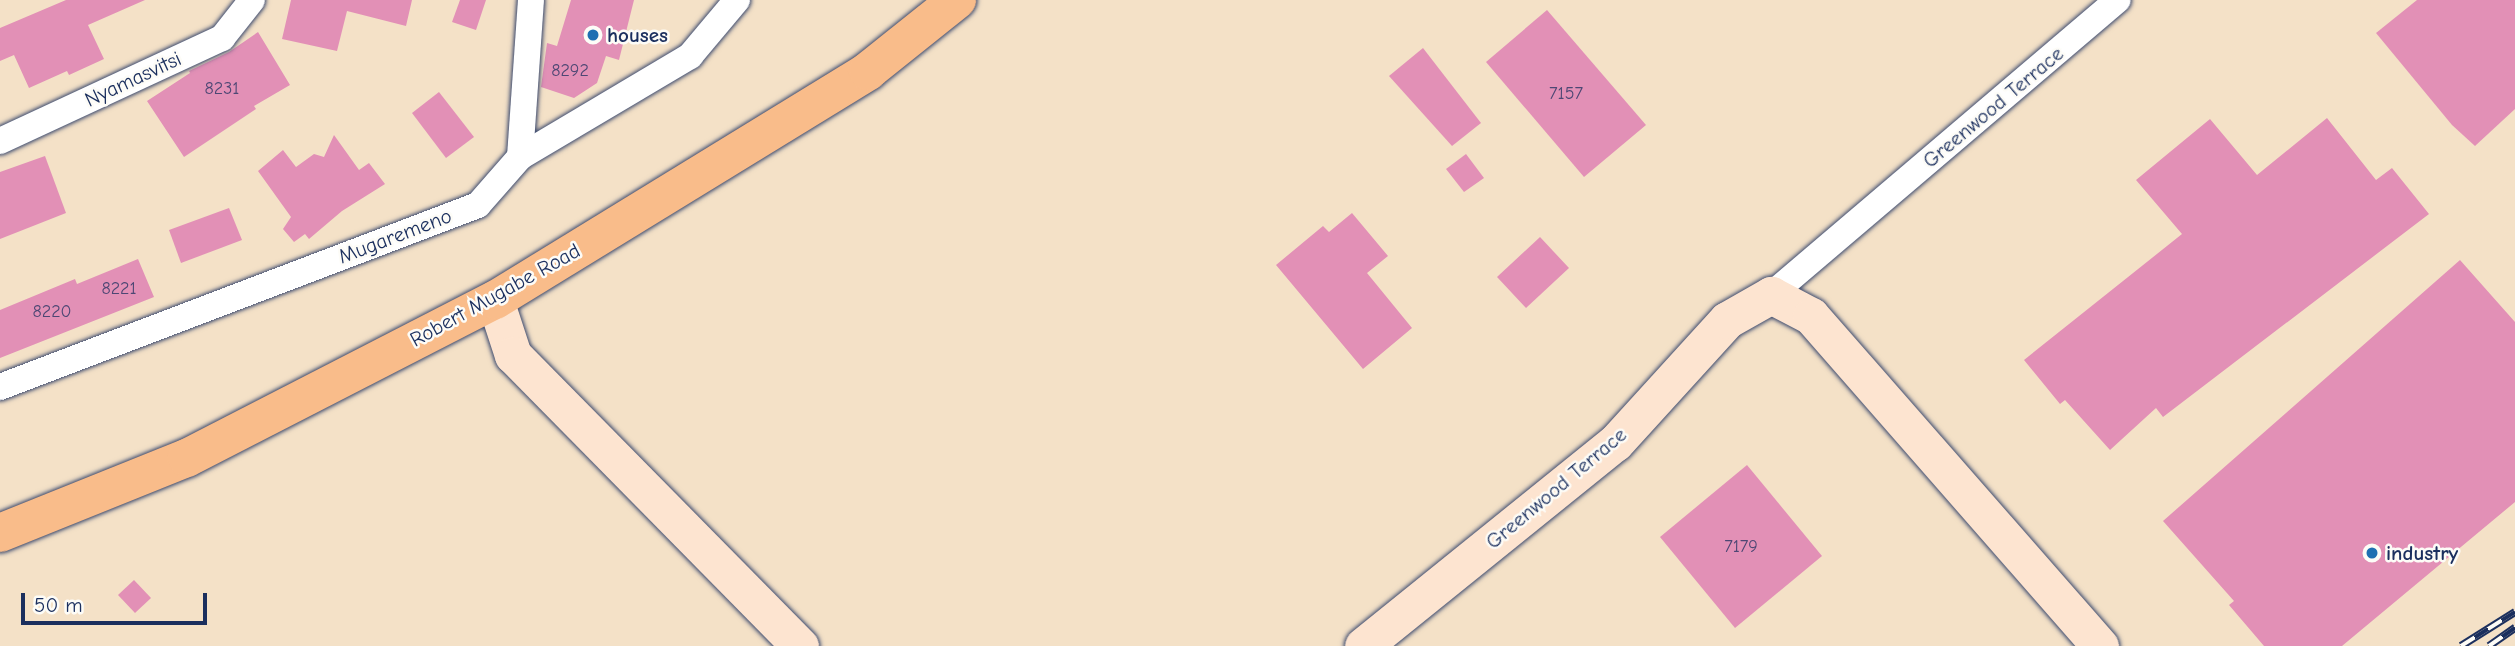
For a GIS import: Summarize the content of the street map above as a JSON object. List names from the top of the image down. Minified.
{"streets":{"main road":["Robert Mugabe Road"],"street":["Nyamasvitsi","Greenwood Terrace","Mugaremeno"]},"places":["houses","industry"],"house_numbers":["8292","8231","7157","8221","8220","7179"],"scale_bar":"50 m"}
